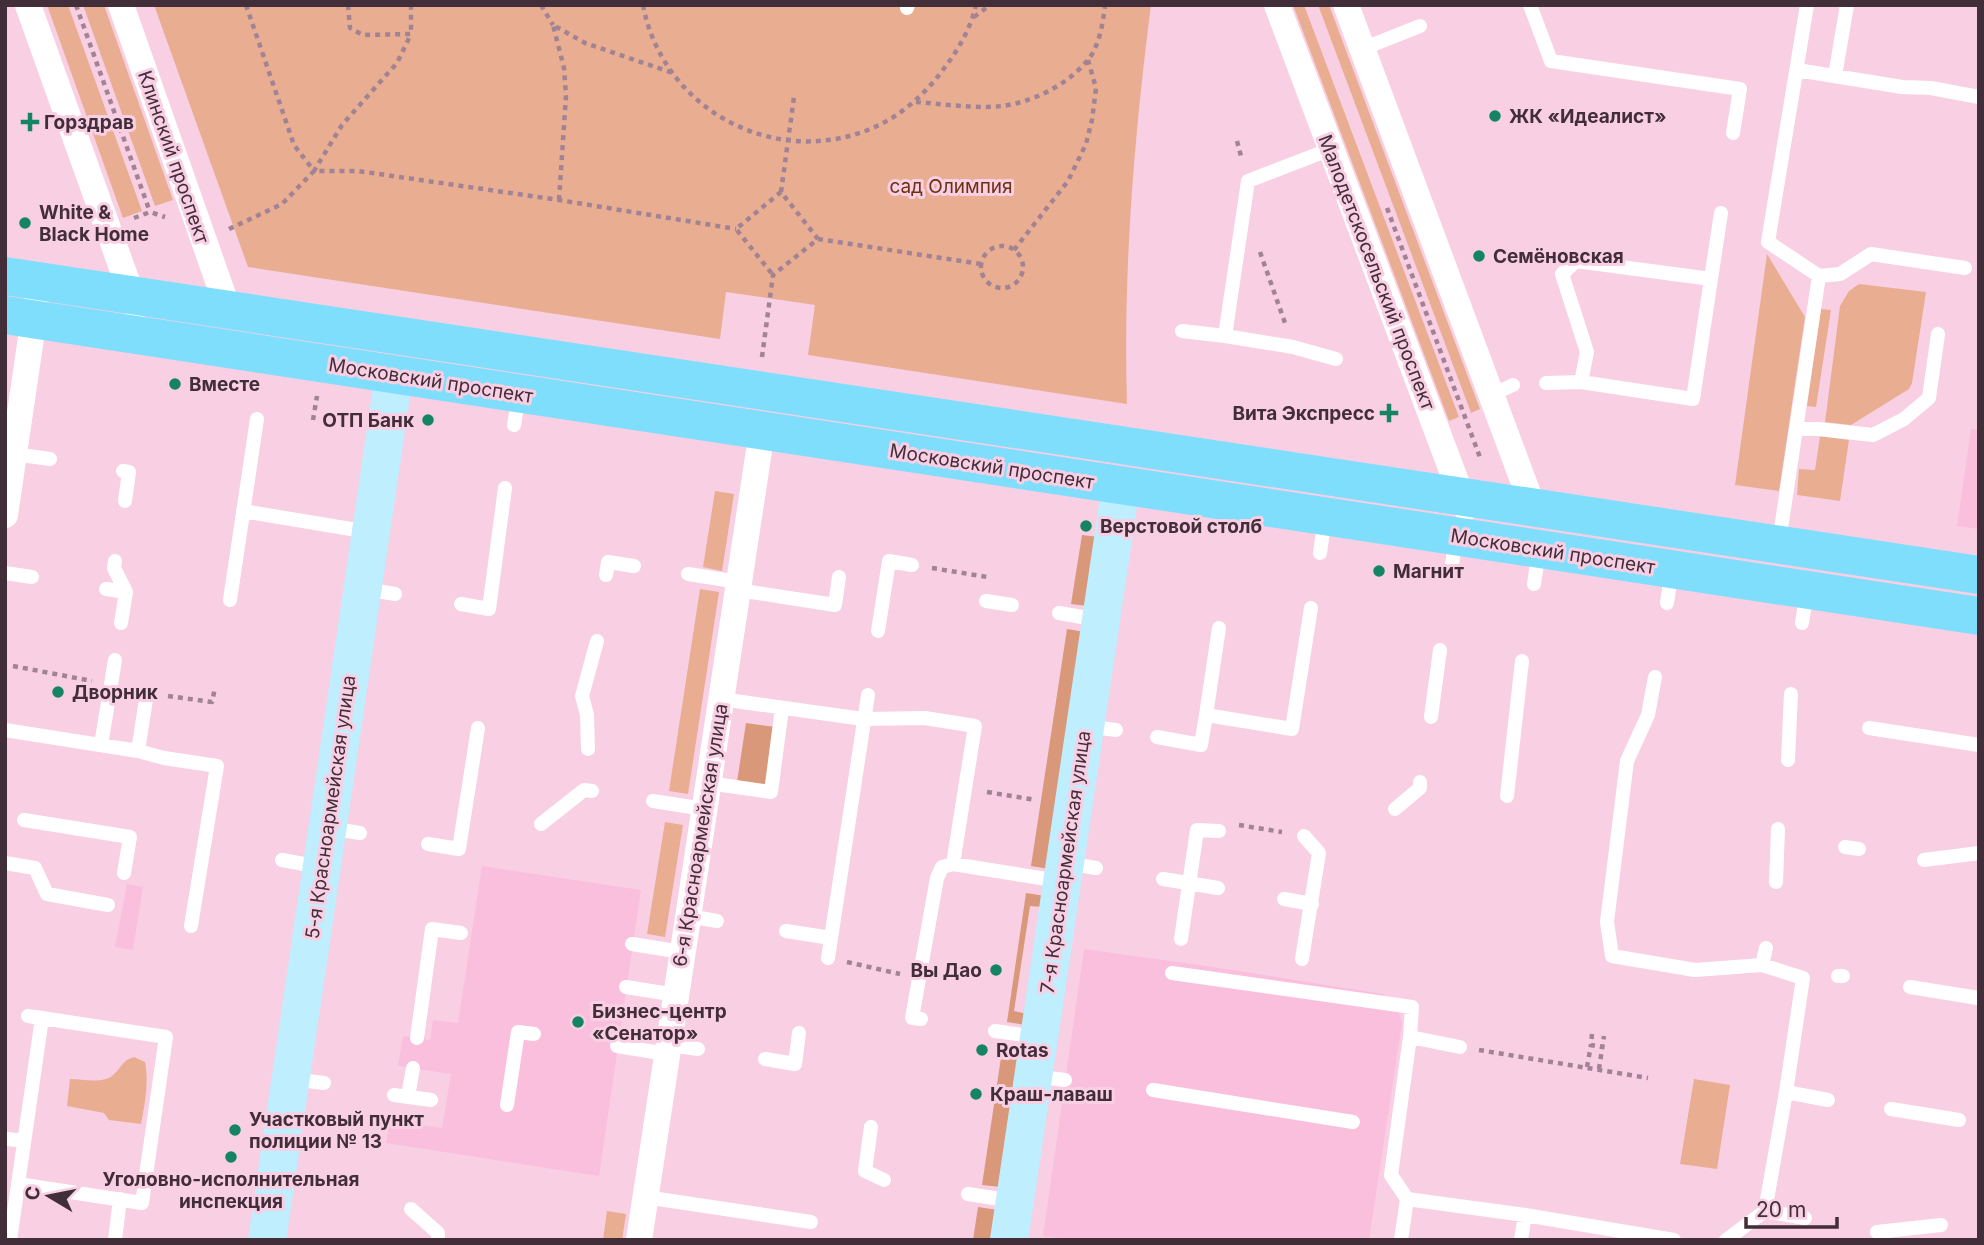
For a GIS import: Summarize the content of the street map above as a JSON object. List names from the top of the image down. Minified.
{"streets":{"main road":["Московский проспект"],"street":["Клинский проспект","Малодетскосельский проспект","5-я Красноармейская улица","6-я Красноармейская улица","7-я Красноармейская улица"]},"crossings":[["Клинский проспект","Московский проспект"],["Малодетскосельский проспект","Московский проспект"],["Московский проспект","5-я Красноармейская улица"],["Московский проспект","6-я Красноармейская улица"],["Московский проспект","7-я Красноармейская улица"]],"parks":["сад Олимпия"],"places":{"other":["ЖК «Идеалист»","White & Black Home","Семёновская","Вместе","ОТП Банк","Верстовой столб","Магнит","Дворник","Вы Дао","Бизнес-центр «Сенатор»","Rotas","Краш-лаваш","Участковый пункт полиции № 13","Уголовно-исполнительная инспекция"],"health":["Горздрав","Вита Экспресс"]},"scale_bar":"20 m","north":"left"}
